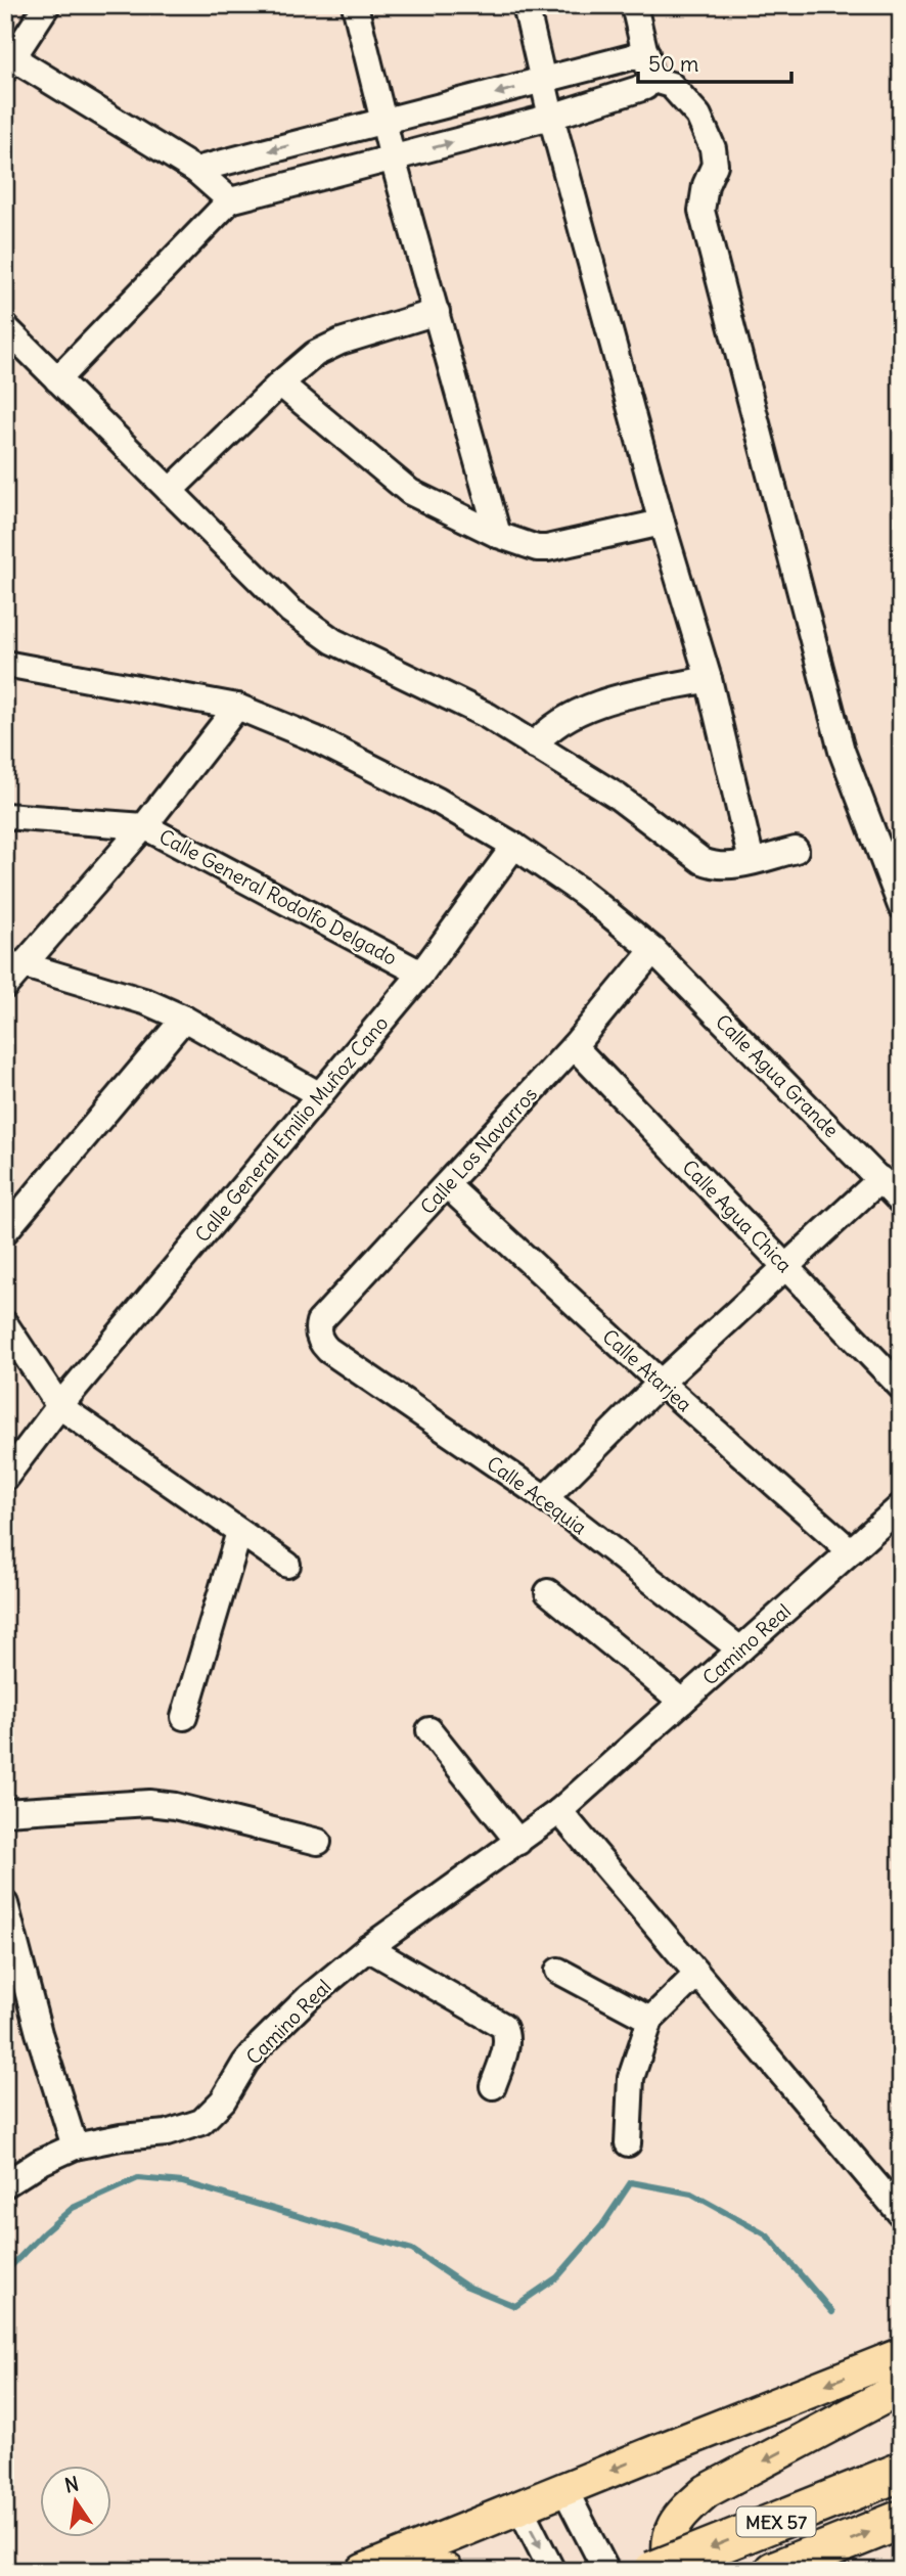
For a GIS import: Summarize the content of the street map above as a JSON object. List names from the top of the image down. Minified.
{"streets":{"highway":["MEX 57"],"street":["Calle General Rodolfo Delgado","Calle Agua Grande","Calle General Emilio Muñoz Cano","Calle Los Navarros","Calle Agua Chica","Calle Atarjea","Calle Acequia","Camino Real"]},"crossings":[["Calle General Rodolfo Delgado","Calle General Emilio Muñoz Cano"],["Calle Agua Grande","Calle General Emilio Muñoz Cano"],["Calle Agua Grande","Calle Los Navarros"],["Calle Los Navarros","Calle Agua Chica"],["Calle Los Navarros","Calle Atarjea"],["Calle Los Navarros","Calle Acequia"],["Calle Atarjea","Camino Real"],["Calle Acequia","Camino Real"]],"scale_bar":"50 m","north":"top"}
